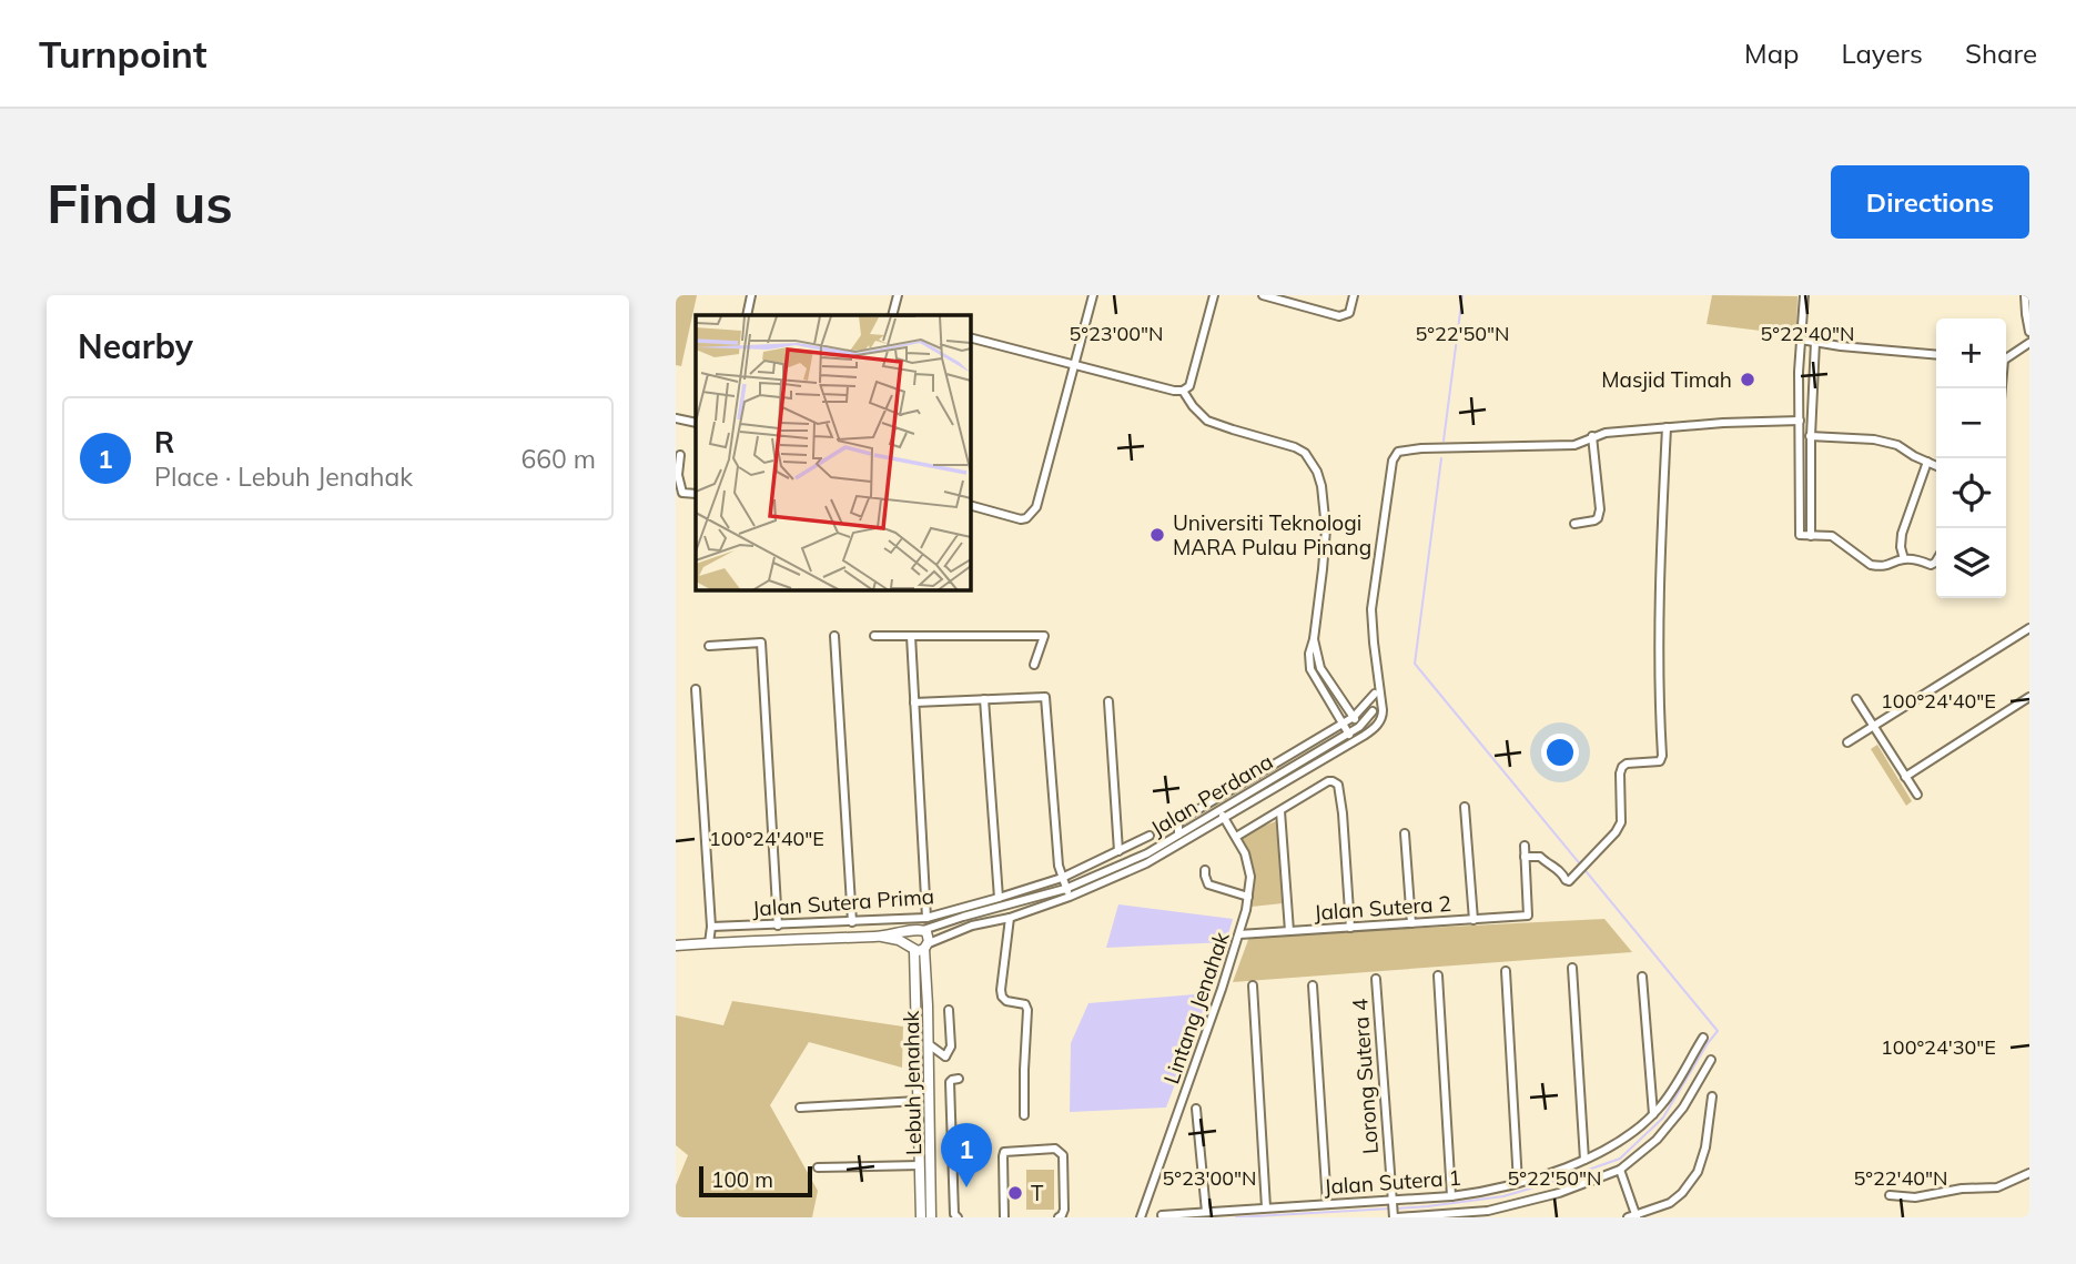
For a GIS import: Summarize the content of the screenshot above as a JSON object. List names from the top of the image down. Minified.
{"streets":{"street":["Jalan Perdana","Jalan Sutera Prima","Jalan Sutera 2","Lintang Jenahak","Lorong Sutera 4","Lebuh Jenahak","Jalan Sutera 1"]},"crossings":[["Jalan Perdana","Lintang Jenahak"],["Jalan Perdana","Lebuh Jenahak"],["Jalan Sutera 2","Lintang Jenahak"],["Lorong Sutera 4","Jalan Sutera 1"]],"places":["Masjid Timah","Universiti Teknologi MARA Pulau Pinang","T"],"scale_bar":"100 m","page":{"header":"Turnpoint","nav":["Map","Layers","Share"],"buttons":"Directions","title":"Find us","heading":"Nearby","map_buttons":["+","−"],"list":[{"mark":"1","name":"R","note":"Place · Lebuh Jenahak","value":"660 m"}],"pins":"1","scale":"100 m"},"coordinates":["5°23'00\"N","5°22'50\"N","5°22'40\"N","100°24'40\"E","100°24'30\"E"]}
